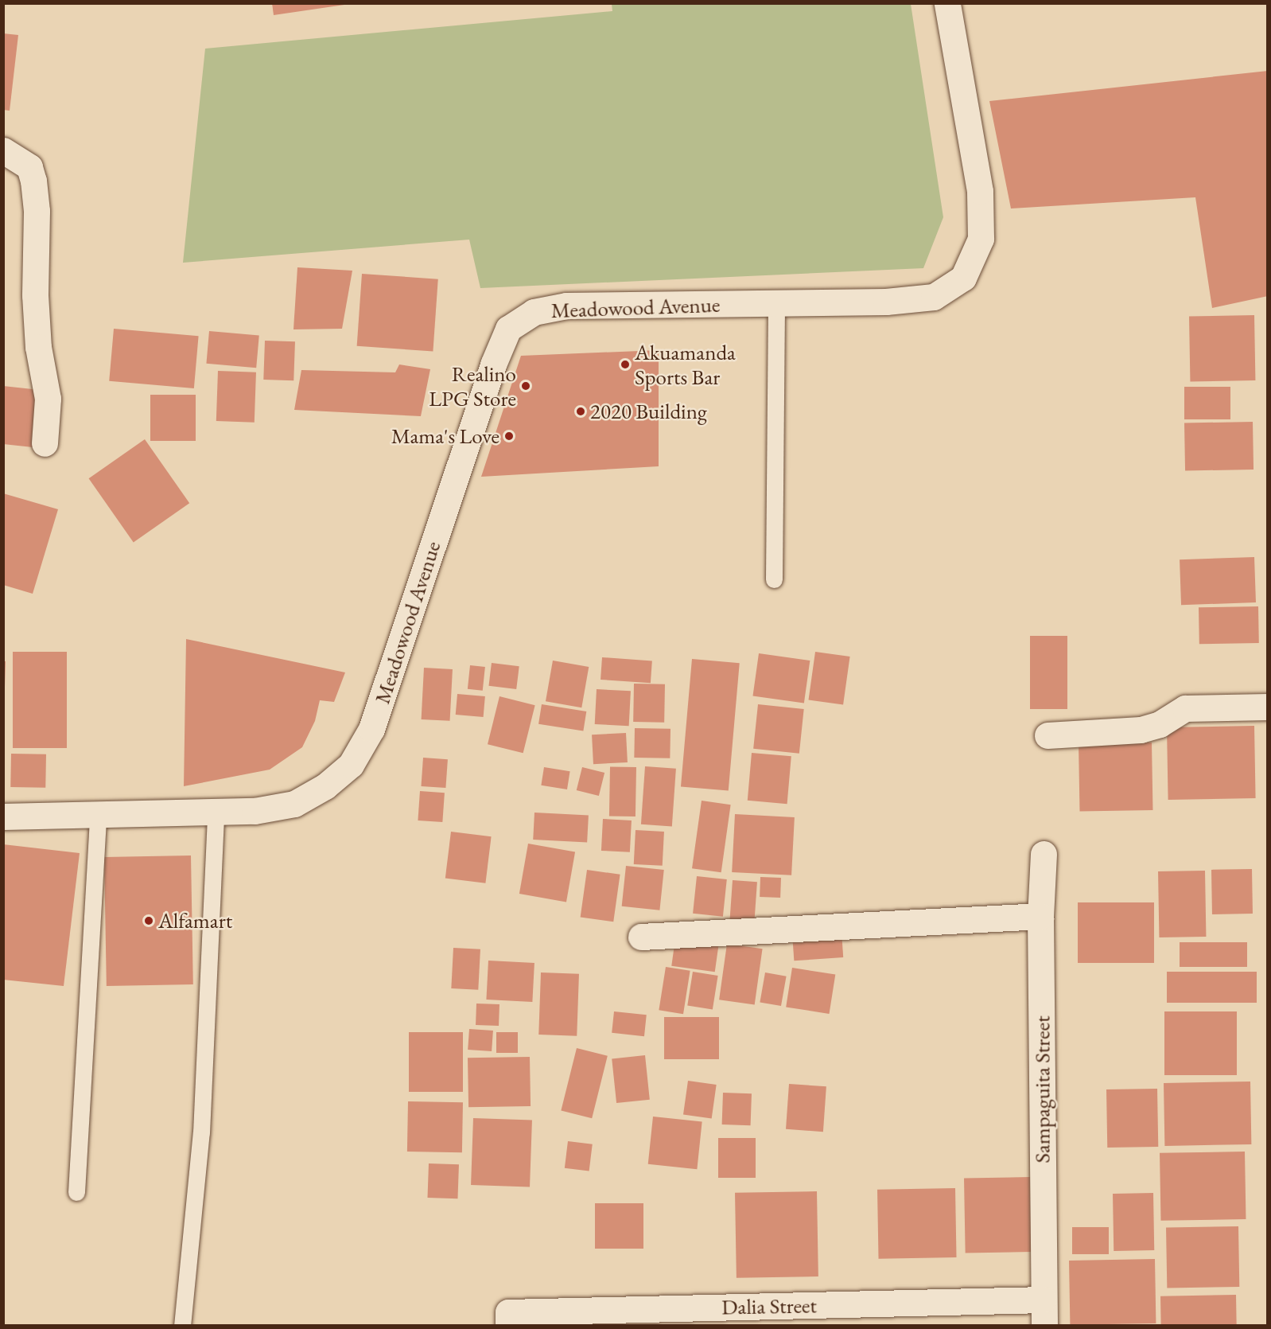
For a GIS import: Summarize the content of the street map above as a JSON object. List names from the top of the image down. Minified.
{"streets":{"street":["Meadowood Avenue","Sampaguita Street","Dalia Street"]},"crossings":[["Sampaguita Street","Dalia Street"]],"places":["Akuamanda Sports Bar","Realino LPG Store","2020 Building","Mama's Love","Alfamart"]}
